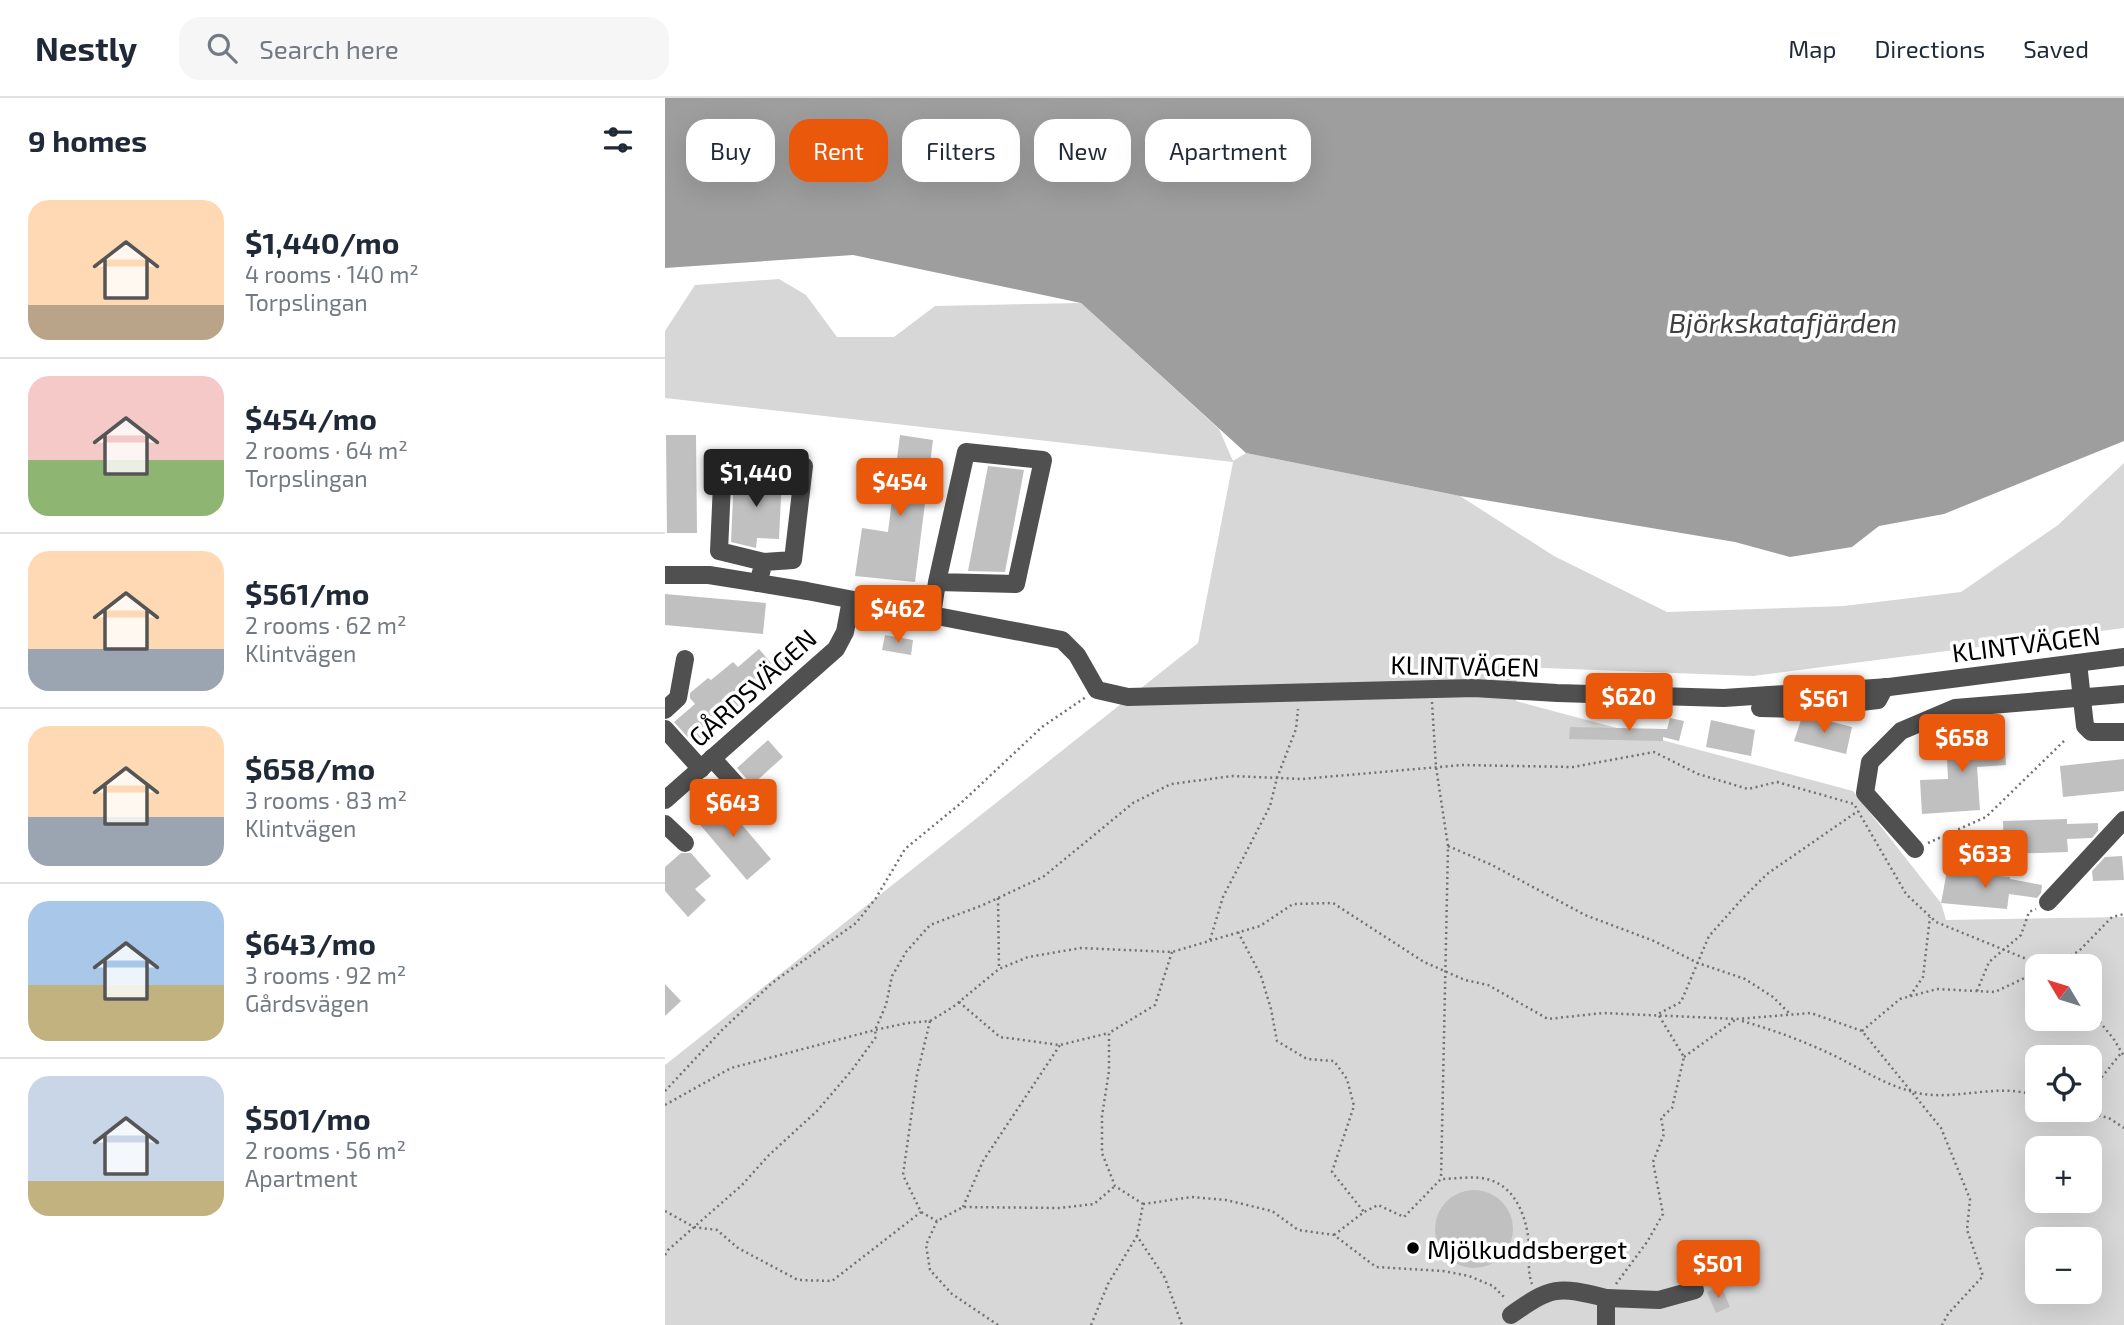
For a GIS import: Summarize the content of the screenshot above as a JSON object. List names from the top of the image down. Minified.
{"streets":{"street":["KLINTVÄGEN","GÅRDSVÄGEN"]},"water":["Björkskatafjärden"],"places":["Mjölkuddsberget"],"north":"top left","page":{"header":"Nestly","search":"Search here","nav":["Map","Directions","Saved"],"heading":"9 homes","chip":["Buy","Rent","Filters","New","Apartment"],"list":[{"name":"$1,440/mo","note":"4 rooms · 140 m² · Torpslingan"},{"name":"$454/mo","note":"2 rooms · 64 m² · Torpslingan"},{"name":"$561/mo","note":"2 rooms · 62 m² · Klintvägen"},{"name":"$658/mo","note":"3 rooms · 83 m² · Klintvägen"},{"name":"$643/mo","note":"3 rooms · 92 m² · Gårdsvägen"},{"name":"$501/mo","note":"2 rooms · 56 m² · Apartment"}],"price":["$1,440","$454","$462","$620","$561","$658","$643","$633","$501"],"map_buttons":["+","−"]}}
